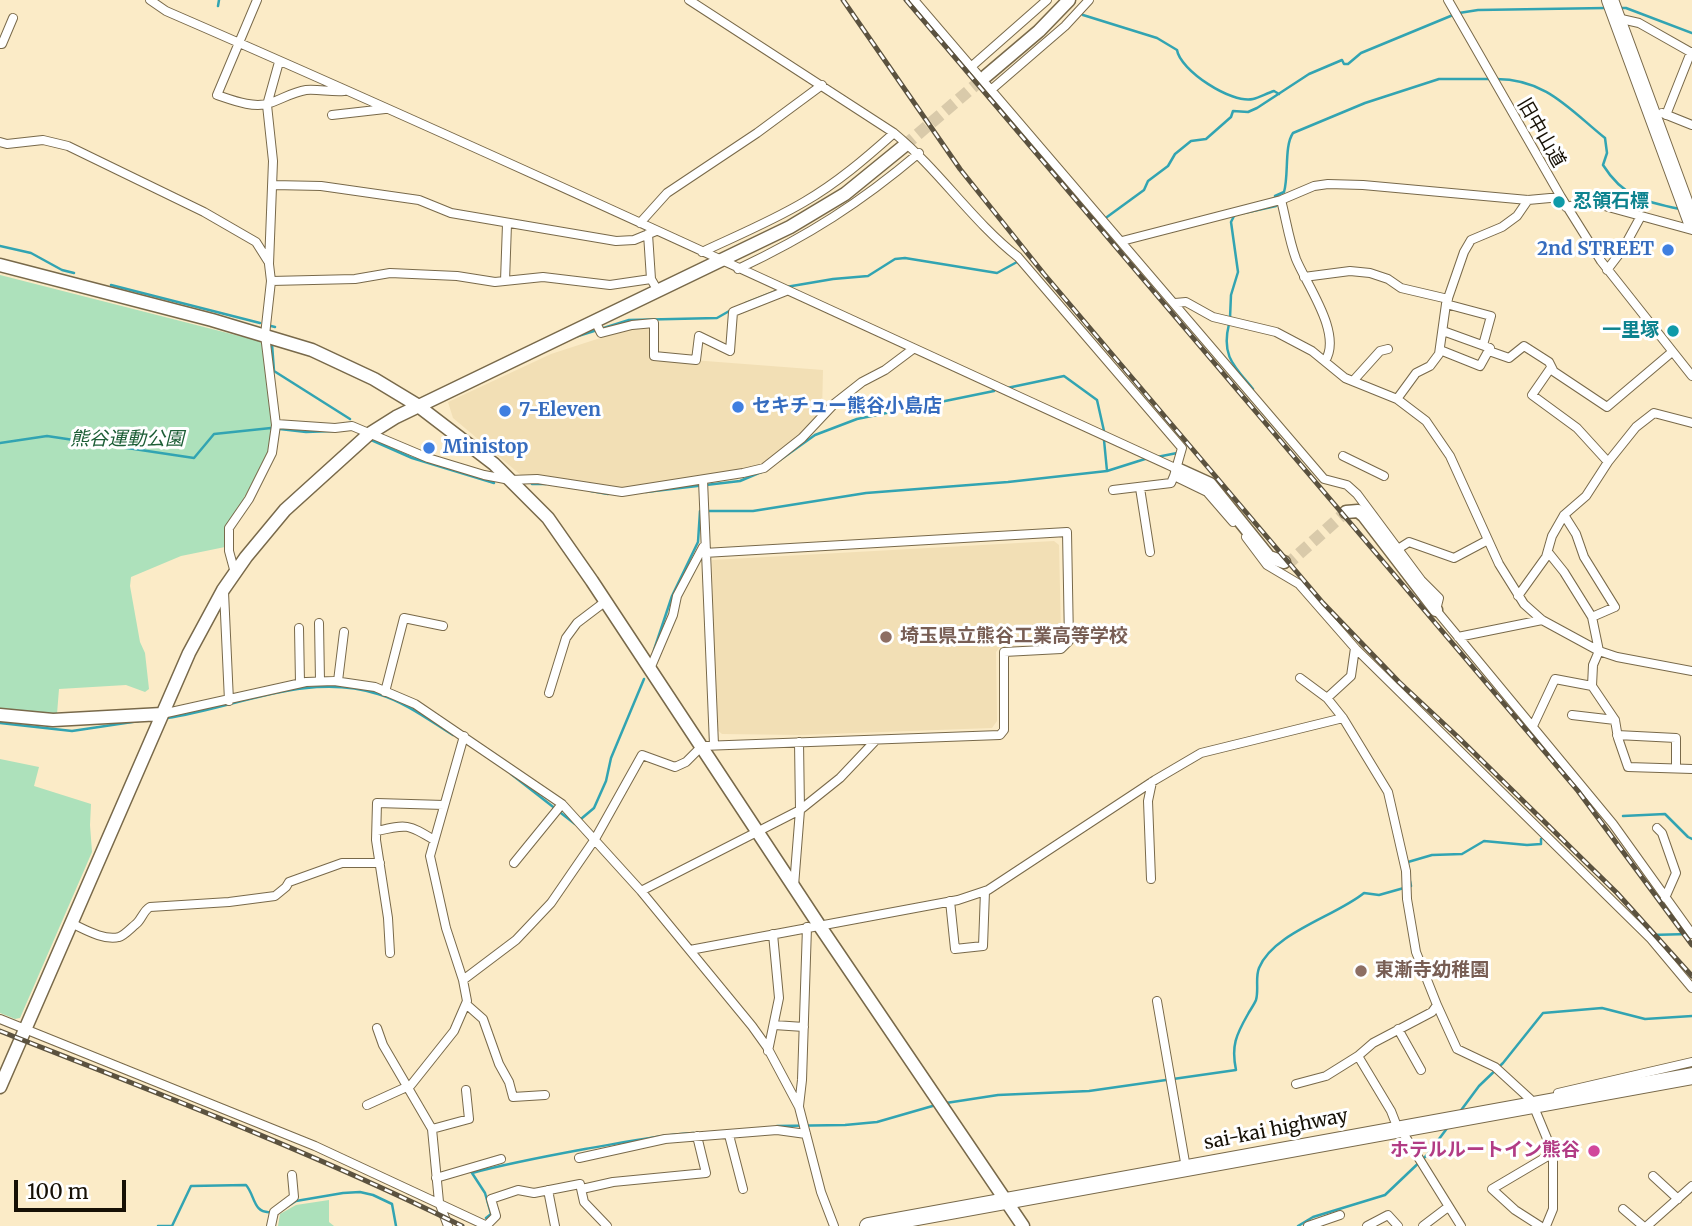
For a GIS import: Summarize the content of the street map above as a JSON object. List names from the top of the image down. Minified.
{"streets":{"highway":["sai-kai highway"],"street":["旧中山道"]},"parks":["熊谷運動公園"],"places":["忍領石標","2nd STREET","一里塚","セキチュー熊谷小島店","7-Eleven","Ministop","埼玉県立熊谷工業高等学校","東漸寺幼稚園","ホテルルートイン熊谷"],"scale_bar":"100 m"}
